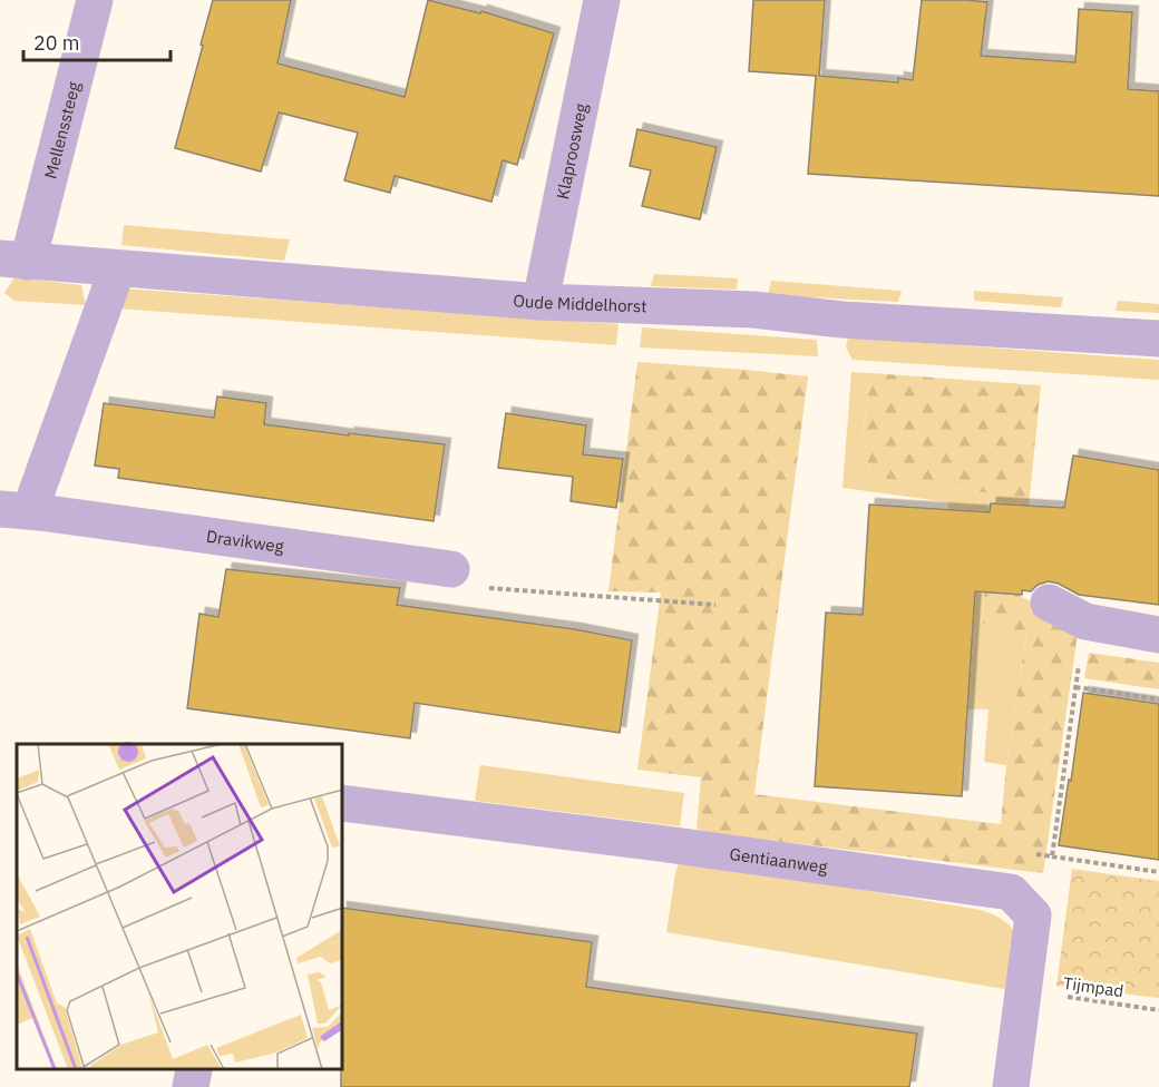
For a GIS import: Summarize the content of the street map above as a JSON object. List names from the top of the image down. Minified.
{"streets":{"street":["Mellenssteeg","Klaproosweg","Oude Middelhorst","Dravikweg","Gentiaanweg"],"path":["Tijmpad"]},"crossings":[["Mellenssteeg","Oude Middelhorst"],["Klaproosweg","Oude Middelhorst"],["Gentiaanweg","Tijmpad"]],"scale_bar":"20 m"}
